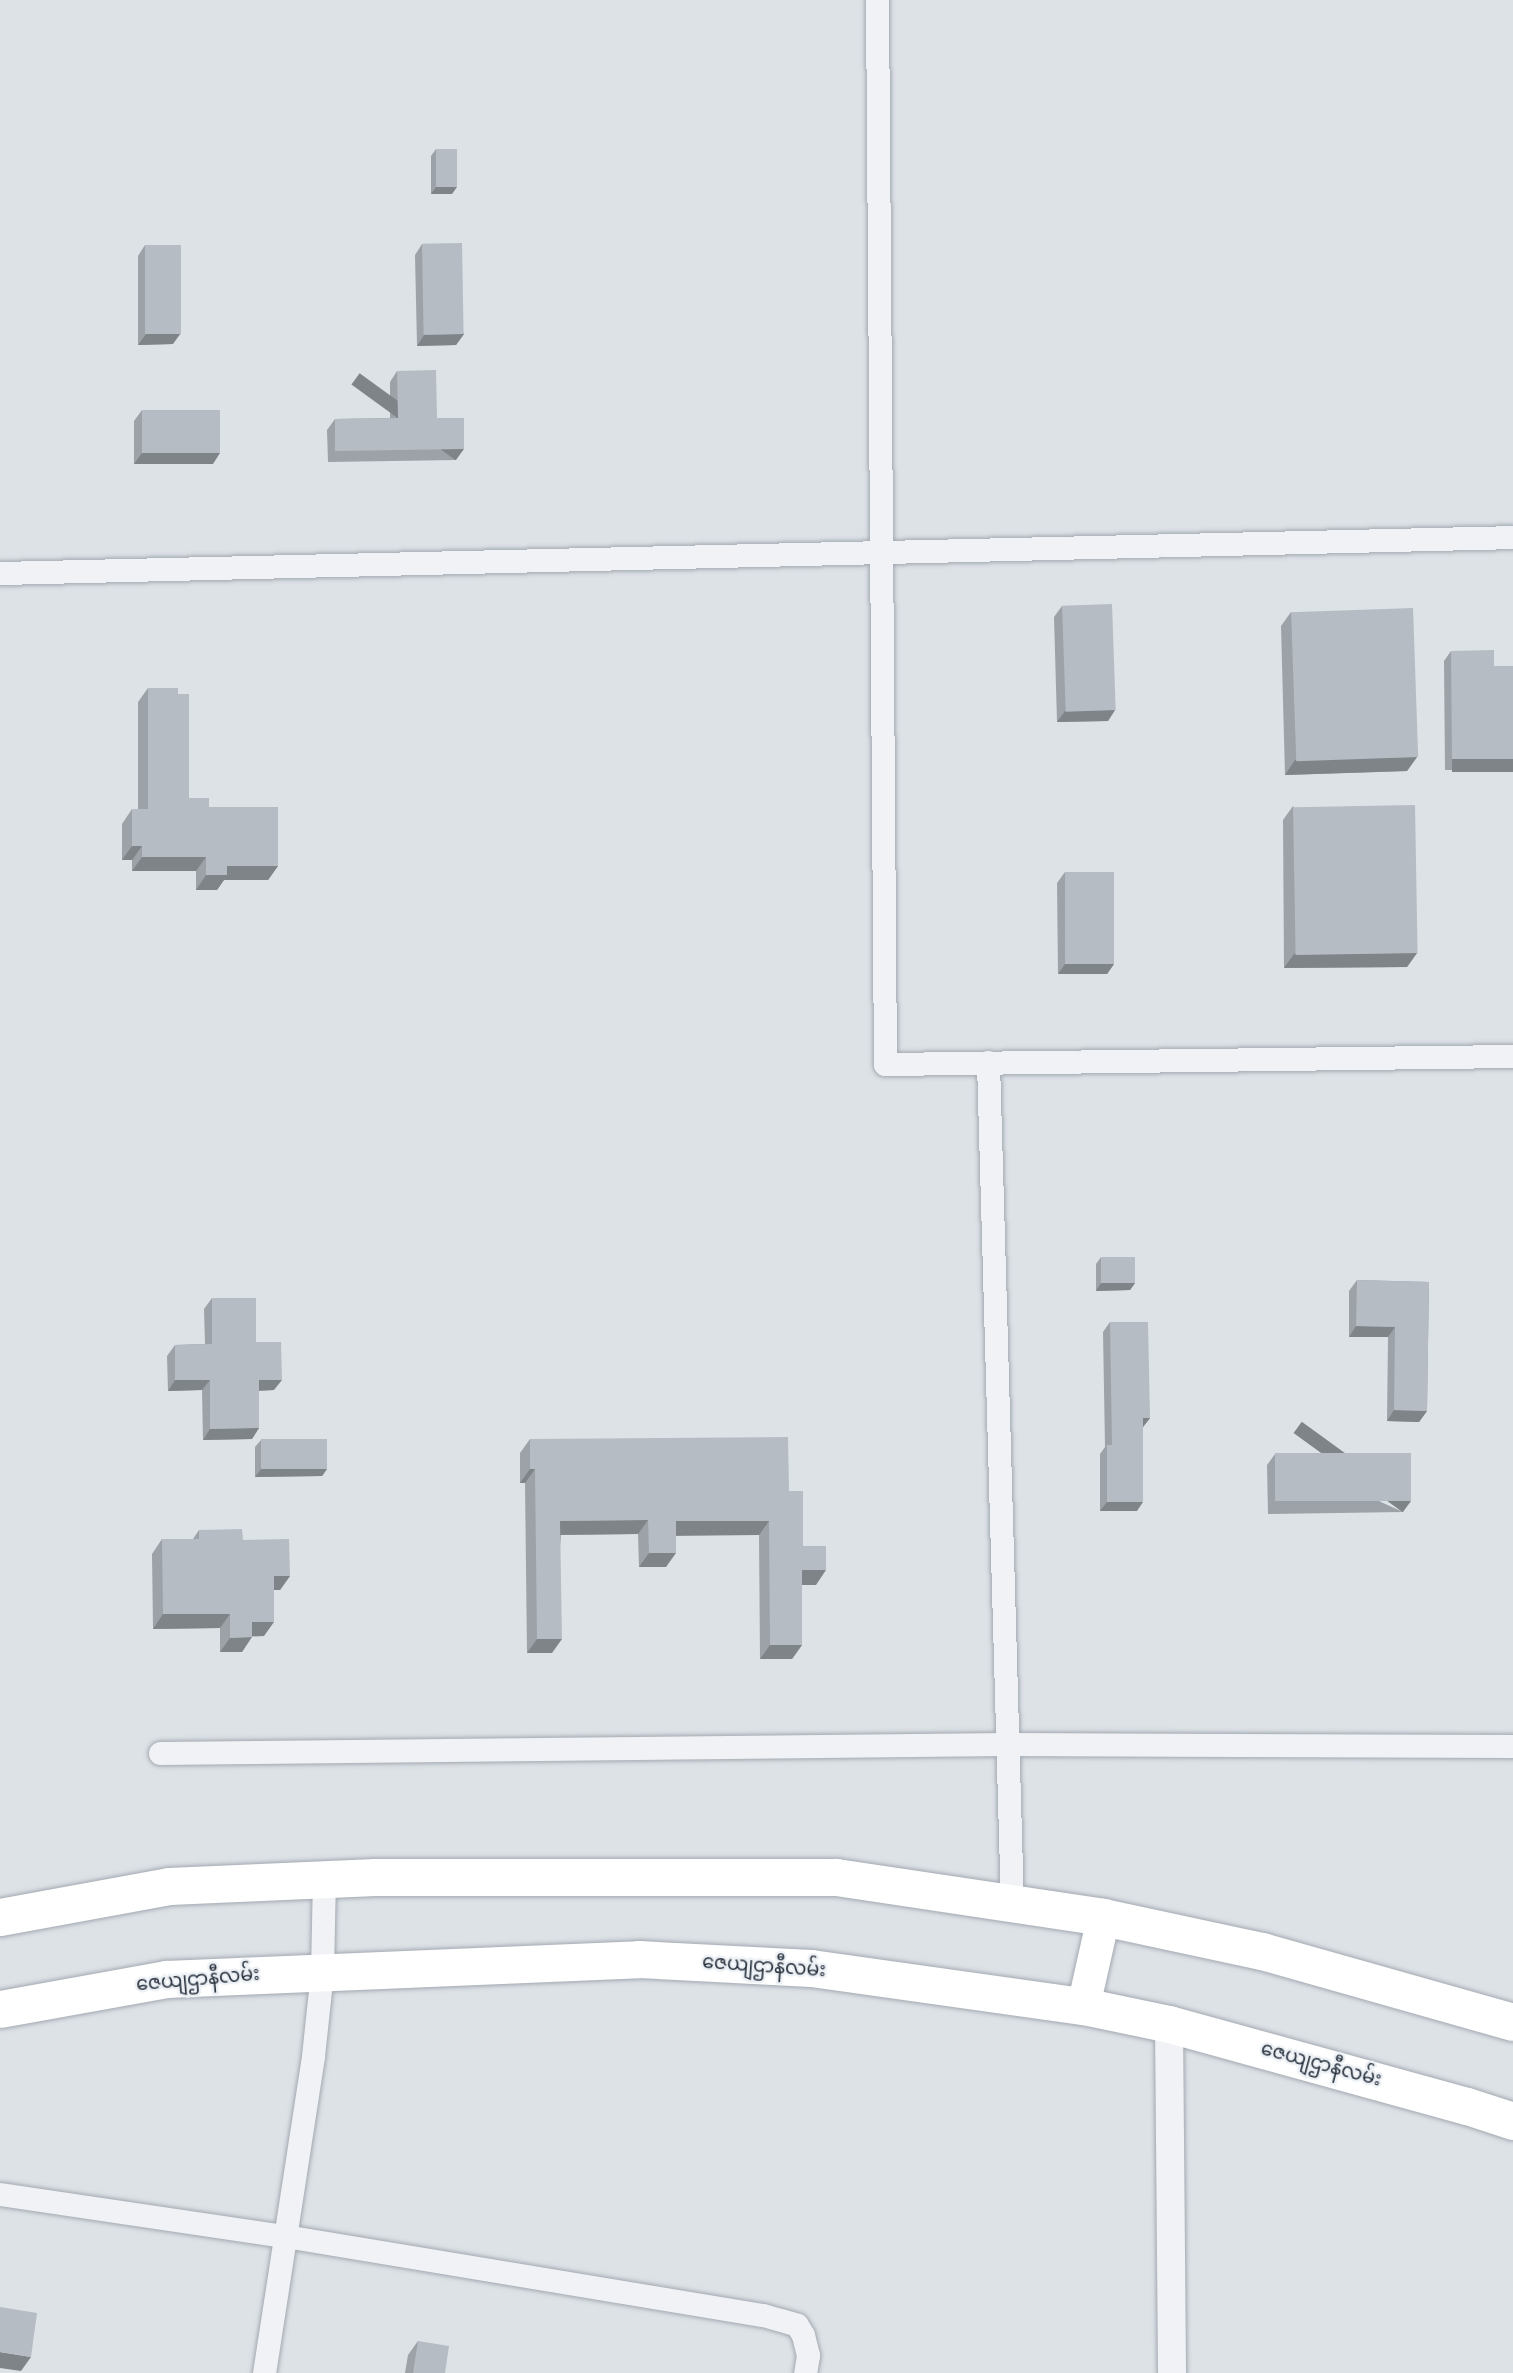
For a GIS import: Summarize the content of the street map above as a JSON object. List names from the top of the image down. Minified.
{"streets":{"main road":["ဇေယျဌာနီလမ်း"]}}
